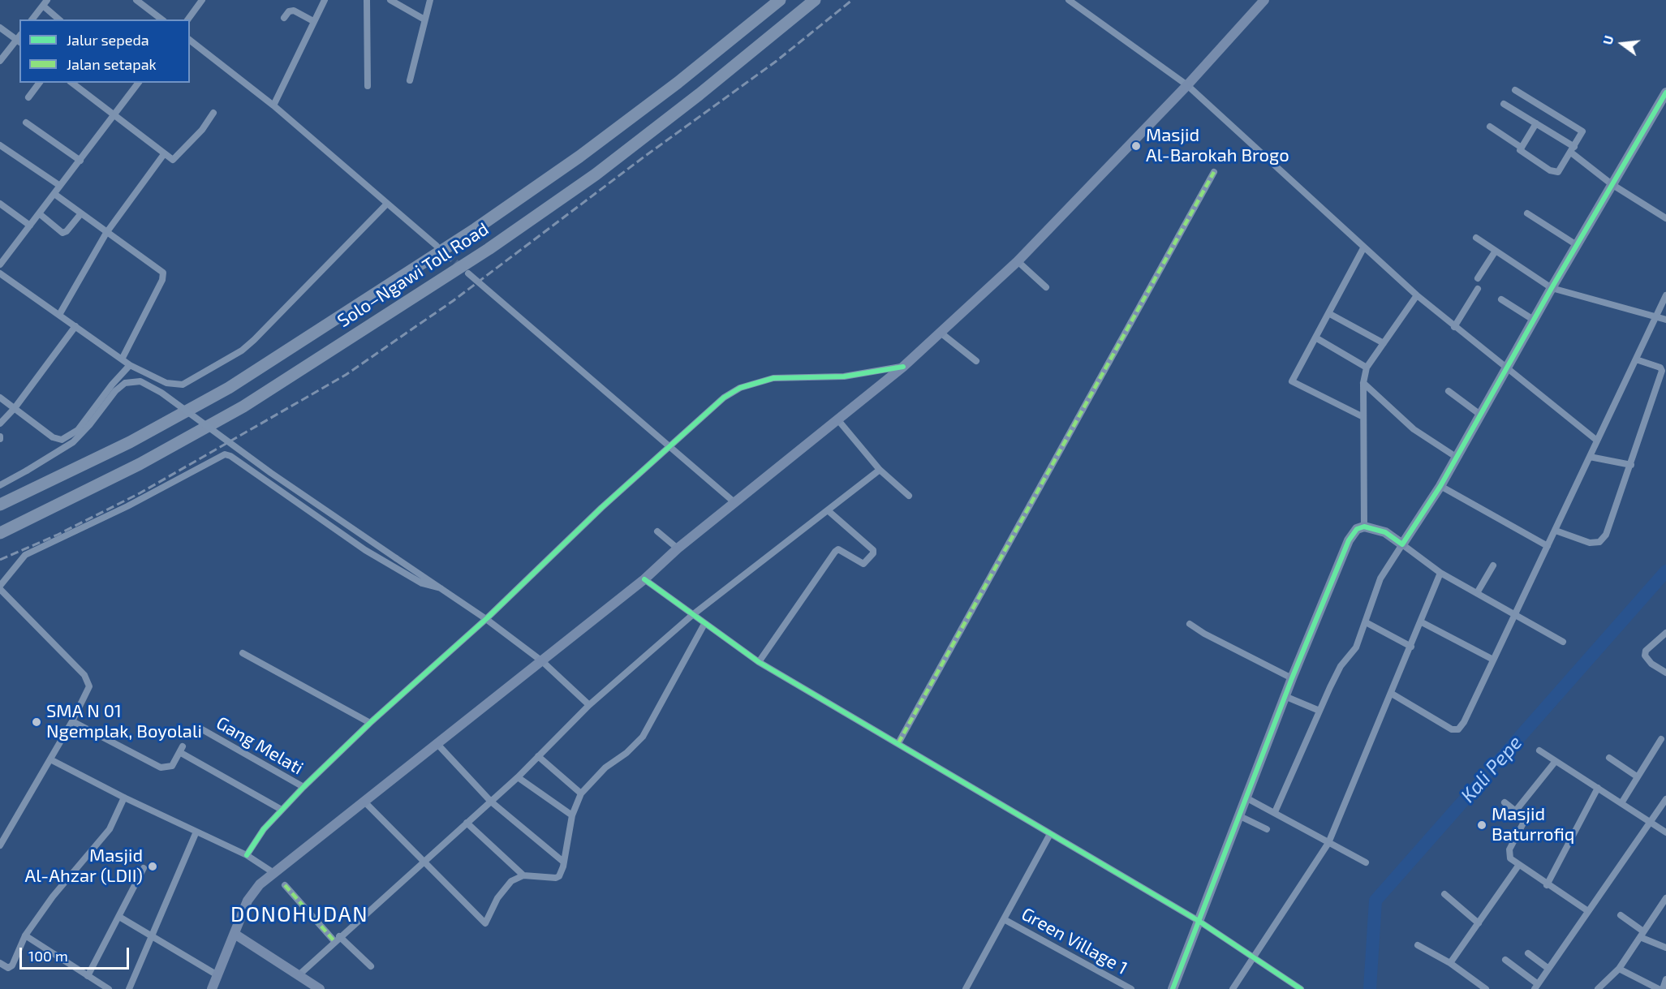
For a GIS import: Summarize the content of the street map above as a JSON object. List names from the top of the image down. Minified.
{"streets":{"highway":["Solo–Ngawi Toll Road"],"street":["Gang Melati","Green Village 1"]},"districts":["DONOHUDAN"],"water":["Kali Pepe"],"places":["Masjid Al-Barokah Brogo","SMA N 01 Ngemplak, Boyolali","Masjid Baturrofiq","Masjid Al-Ahzar (LDII)"],"legend":["Jalur sepeda","Jalan setapak"],"scale_bar":"100 m","north":"left"}
